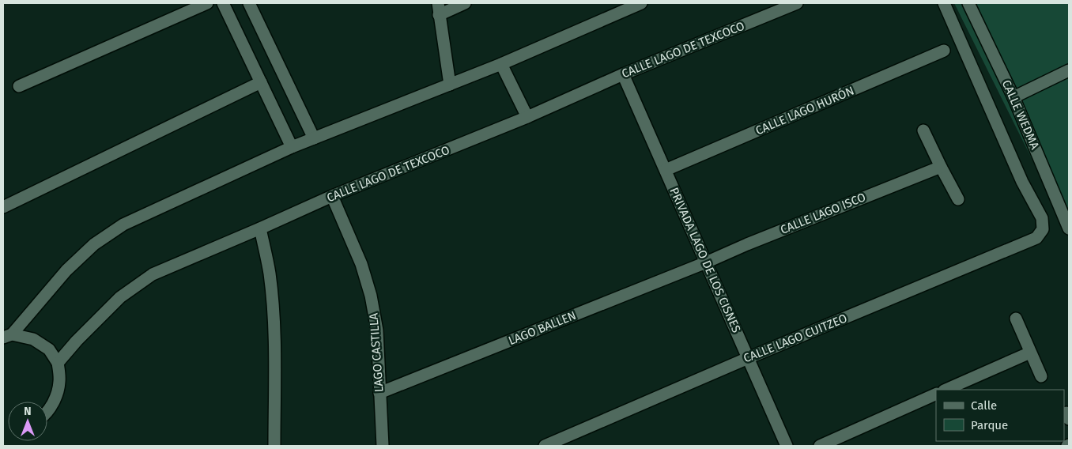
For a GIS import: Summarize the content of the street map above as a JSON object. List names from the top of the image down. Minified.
{"streets":{"street":["CALLE LAGO DE TEXCOCO","CALLE LAGO HURÓN","CALLE WEDMA","CALLE LAGO ISCO","PRIVADA LAGO DE LOS CISNES","LAGO BALLEN","CALLE LAGO CUITZEO","LAGO CASTILLA"]},"crossings":[["CALLE LAGO DE TEXCOCO","PRIVADA LAGO DE LOS CISNES"],["CALLE LAGO DE TEXCOCO","LAGO CASTILLA"],["CALLE LAGO HURÓN","PRIVADA LAGO DE LOS CISNES"],["CALLE LAGO ISCO","PRIVADA LAGO DE LOS CISNES"],["CALLE LAGO ISCO","LAGO BALLEN"],["PRIVADA LAGO DE LOS CISNES","LAGO BALLEN"],["PRIVADA LAGO DE LOS CISNES","CALLE LAGO CUITZEO"],["LAGO BALLEN","LAGO CASTILLA"]],"legend":["Calle","Parque"],"north":"top"}
